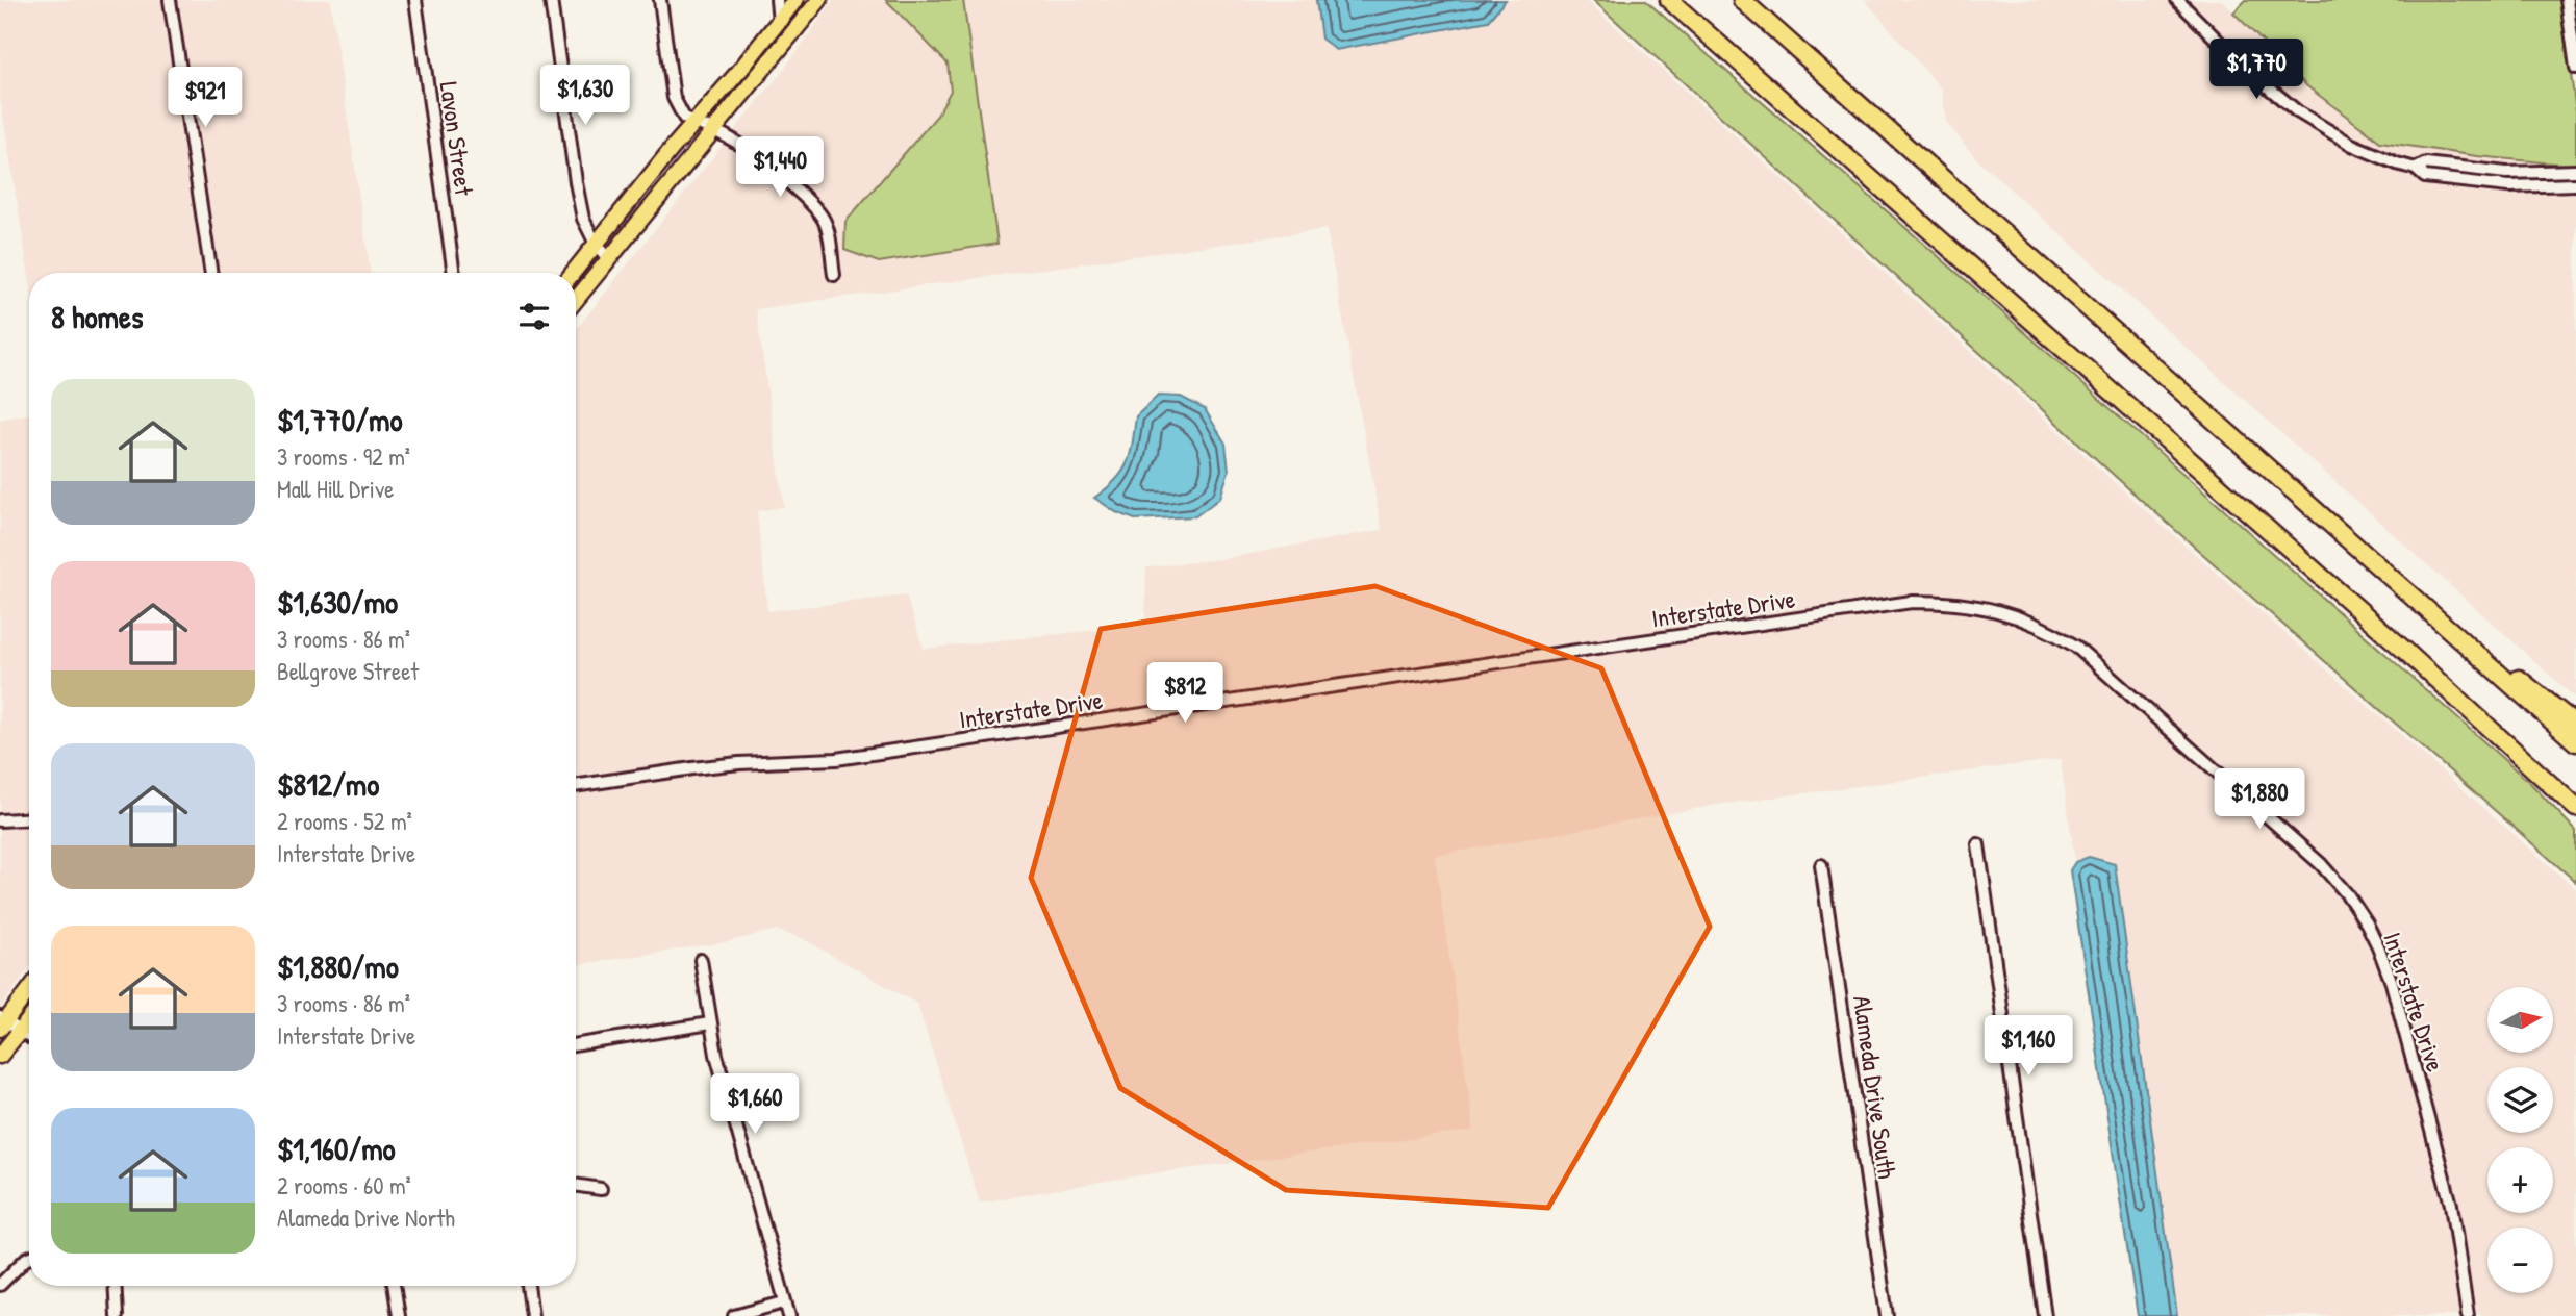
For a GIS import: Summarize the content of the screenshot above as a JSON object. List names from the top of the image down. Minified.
{"streets":{"street":["Lavon Street","Interstate Drive","Alameda Drive South"]},"north":"right","page":{"price":["$1,770","$1,630","$921","$1,440","$812","$1,880","$1,160","$1,660"],"heading":"8 homes","list":[{"name":"$1,770/mo","note":"3 rooms · 92 m² · Mall Hill Drive"},{"name":"$1,630/mo","note":"3 rooms · 86 m² · Bellgrove Street"},{"name":"$812/mo","note":"2 rooms · 52 m² · Interstate Drive"},{"name":"$1,880/mo","note":"3 rooms · 86 m² · Interstate Drive"},{"name":"$1,160/mo","note":"2 rooms · 60 m² · Alameda Drive North"}],"map_buttons":["+","−"]}}
